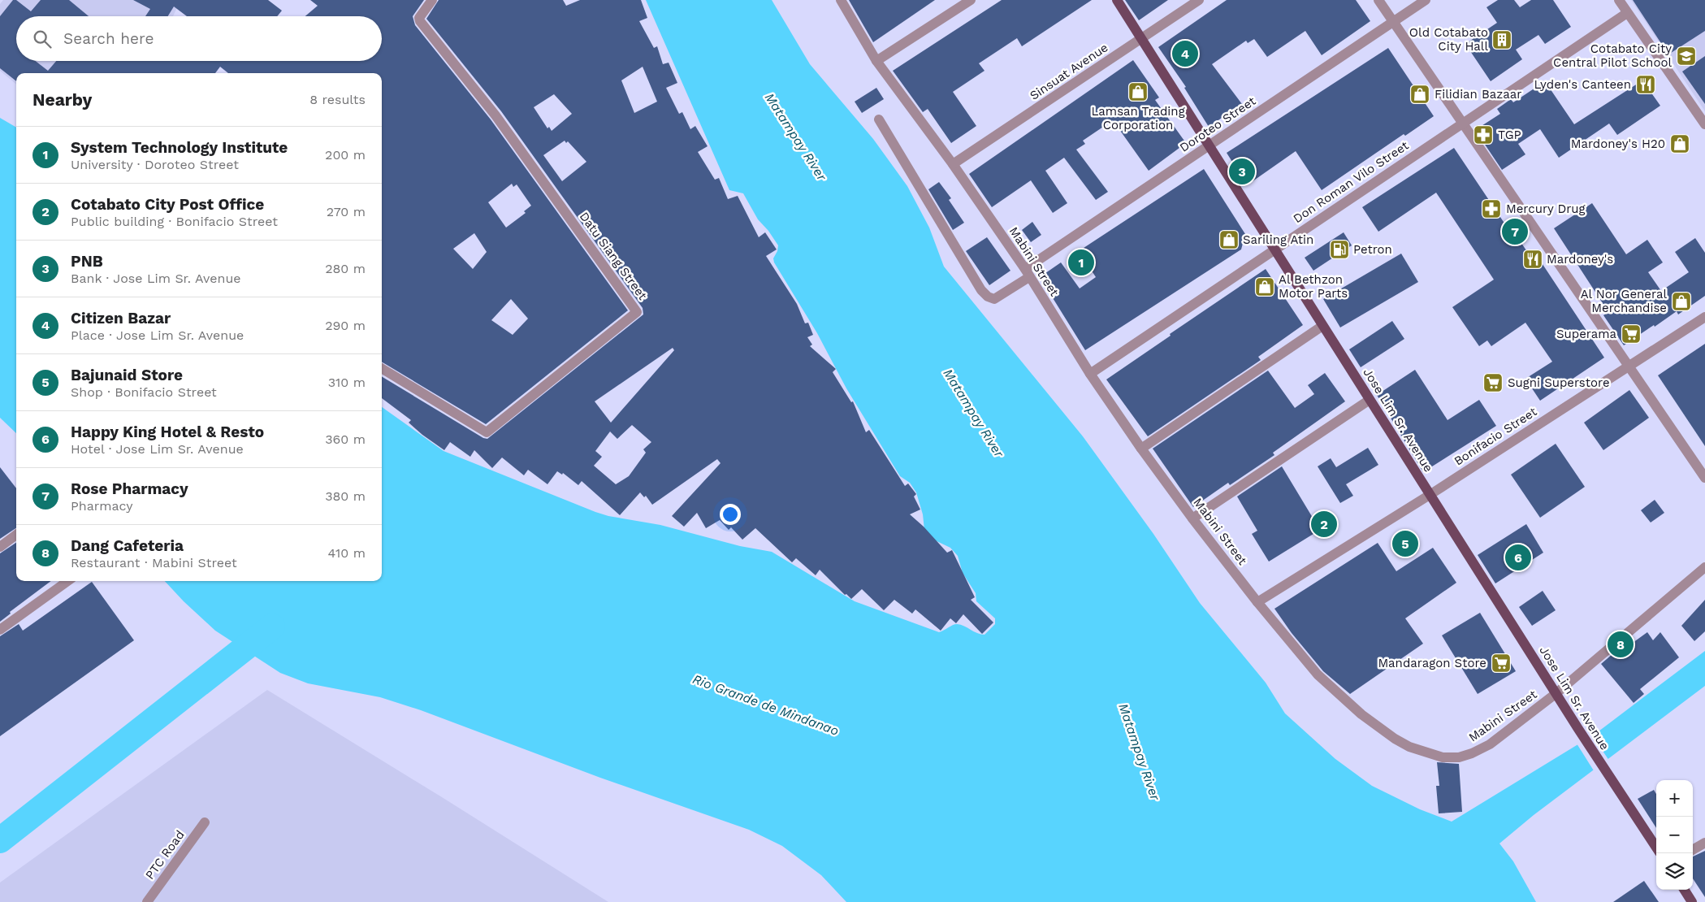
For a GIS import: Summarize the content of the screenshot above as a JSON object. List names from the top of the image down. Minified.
{"streets":{"main road":["Jose Lim Sr. Avenue"],"street":["Sinsuat Avenue","Doroteo Street","Don Roman Vilo Street","Datu Siang Street","Mabini Street","Bonifacio Street","PTC Road"]},"crossings":[["Sinsuat Avenue","Mabini Street"],["Sinsuat Avenue","Jose Lim Sr. Avenue"],["Doroteo Street","Mabini Street"],["Doroteo Street","Jose Lim Sr. Avenue"],["Don Roman Vilo Street","Mabini Street"],["Don Roman Vilo Street","Jose Lim Sr. Avenue"],["Mabini Street","Jose Lim Sr. Avenue"],["Mabini Street","Bonifacio Street"],["Jose Lim Sr. Avenue","Bonifacio Street"]],"water":["Matampay River","Rio Grande de Mindanao"],"places":{"building":["Old Cotabato City Hall"],"school or university":["Cotabato City Central Pilot School"],"restaurant":["Lyden's Canteen","Mardoney's"],"shop":["Lamsan Trading Corporation","Filidian Bazaar","Mardoney's H20","Sariling Atin","Al Bethzon Motor Parts","Al Nor General Merchandise"],"pharmacy":["TGP","Mercury Drug"],"fuel station":["Petron"],"supermarket":["Superama","Sugni Superstore","Mandaragon Store"]},"page":{"search":"Search here","pins":["4","3","7","1","2","5","6","8"],"heading":["Nearby","8 results"],"list":[{"mark":"1","name":"System Technology Institute","note":"University · Doroteo Street","value":"200 m"},{"mark":"2","name":"Cotabato City Post Office","note":"Public building · Bonifacio Street","value":"270 m"},{"mark":"3","name":"PNB","note":"Bank · Jose Lim Sr. Avenue","value":"280 m"},{"mark":"4","name":"Citizen Bazar","note":"Place · Jose Lim Sr. Avenue","value":"290 m"},{"mark":"5","name":"Bajunaid Store","note":"Shop · Bonifacio Street","value":"310 m"},{"mark":"6","name":"Happy King Hotel & Resto","note":"Hotel · Jose Lim Sr. Avenue","value":"360 m"},{"mark":"7","name":"Rose Pharmacy","note":"Pharmacy","value":"380 m"},{"mark":"8","name":"Dang Cafeteria","note":"Restaurant · Mabini Street","value":"410 m"}],"map_buttons":["+","−"]}}
